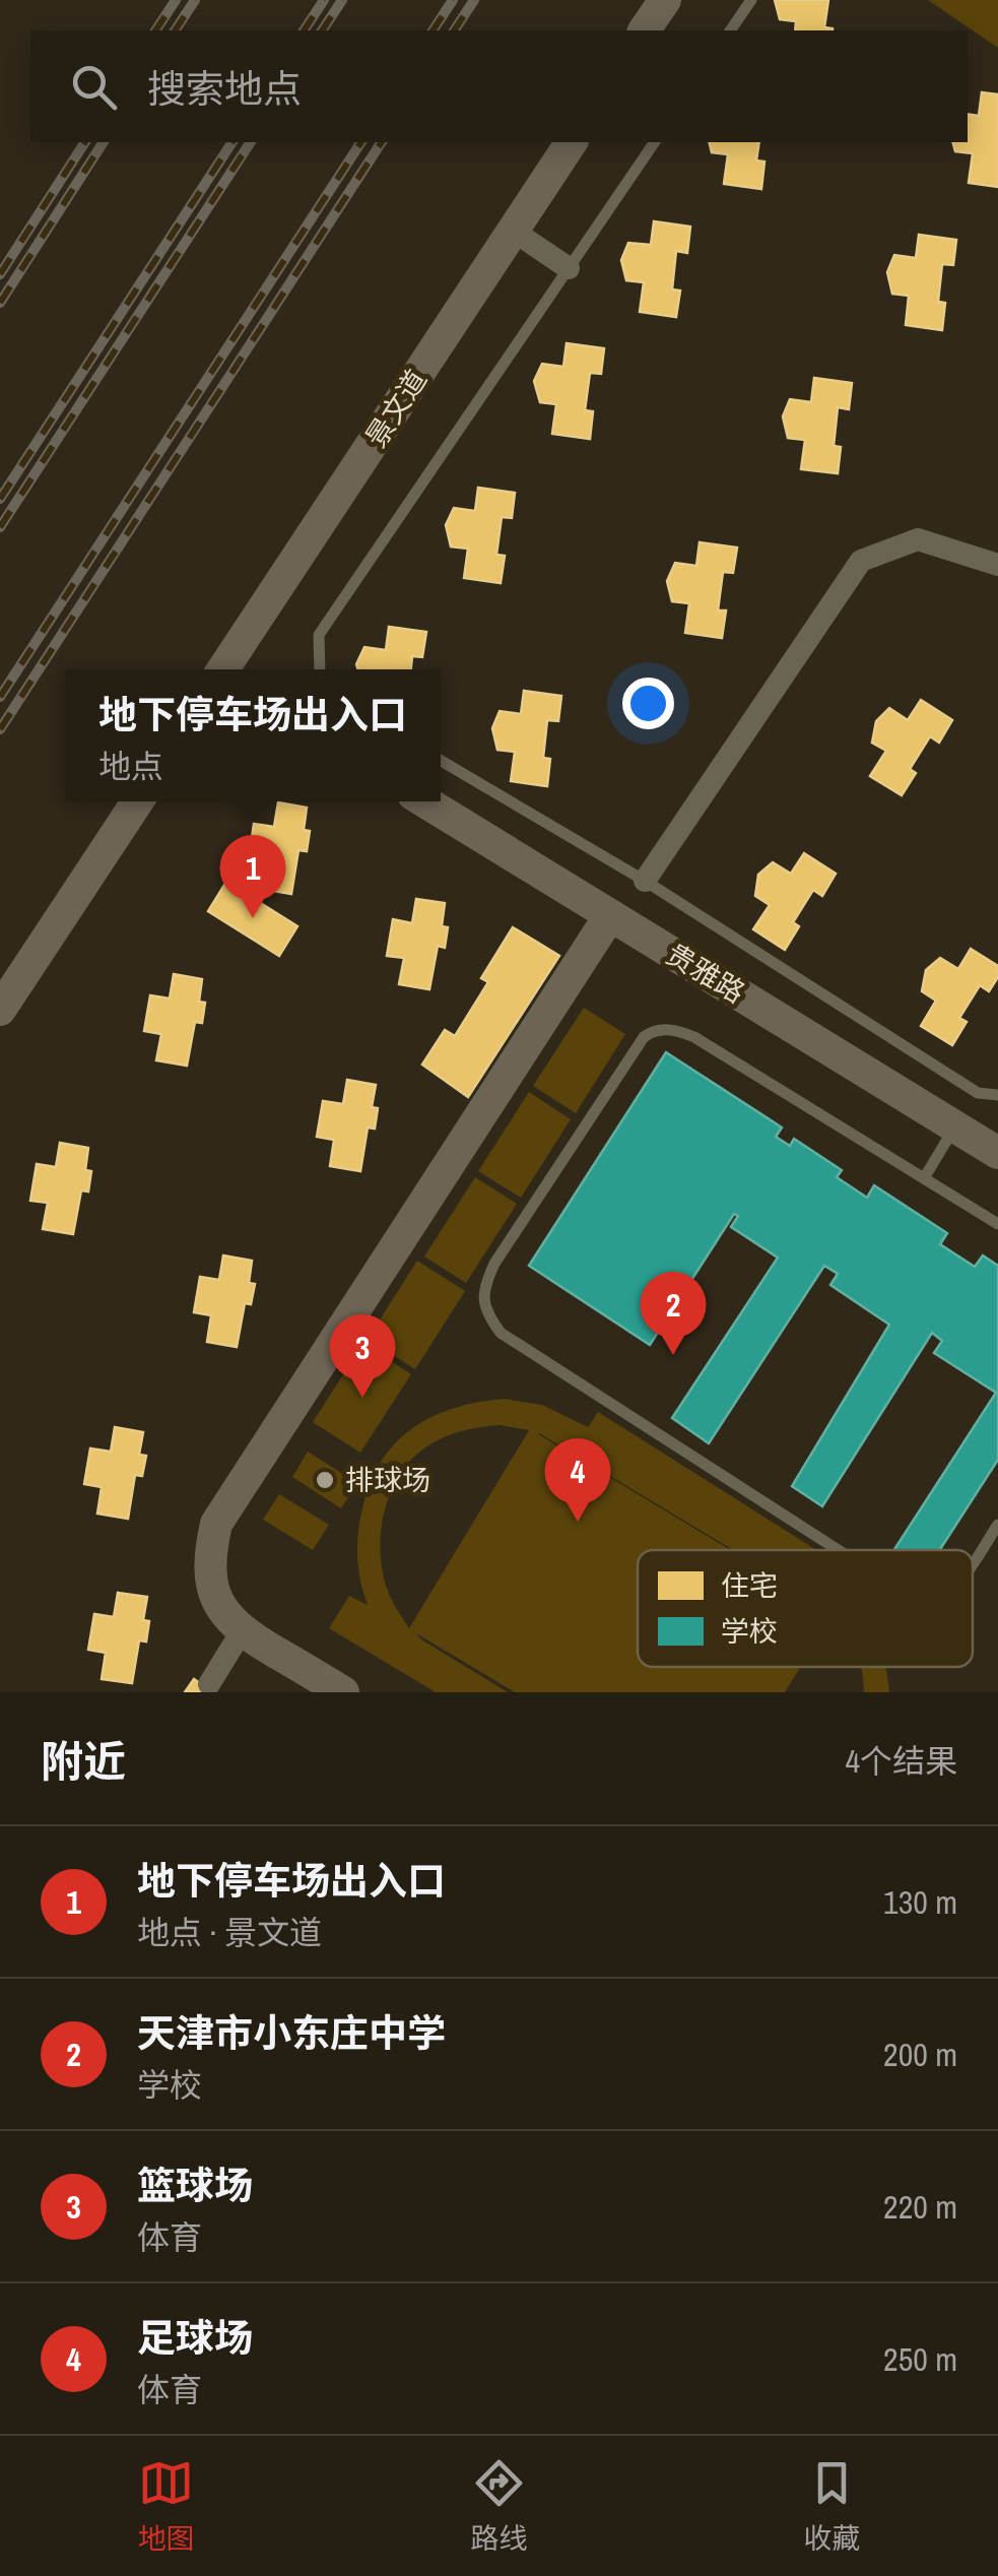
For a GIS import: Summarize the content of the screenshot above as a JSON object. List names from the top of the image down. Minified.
{"streets":{"street":["景文道","贵雅路"]},"places":["排球场"],"legend":["住宅","学校"],"page":{"search":"搜索地点","popup":["地下停车场出入口","地点"],"pins":["1","2","3","4"],"heading":["附近","4个结果"],"list":[{"mark":"1","name":"地下停车场出入口","note":"地点 · 景文道","value":"130 m"},{"mark":"2","name":"天津市小东庄中学","note":"学校","value":"200 m"},{"mark":"3","name":"篮球场","note":"体育","value":"220 m"},{"mark":"4","name":"足球场","note":"体育","value":"250 m"}],"nav":["地图","路线","收藏"]}}
